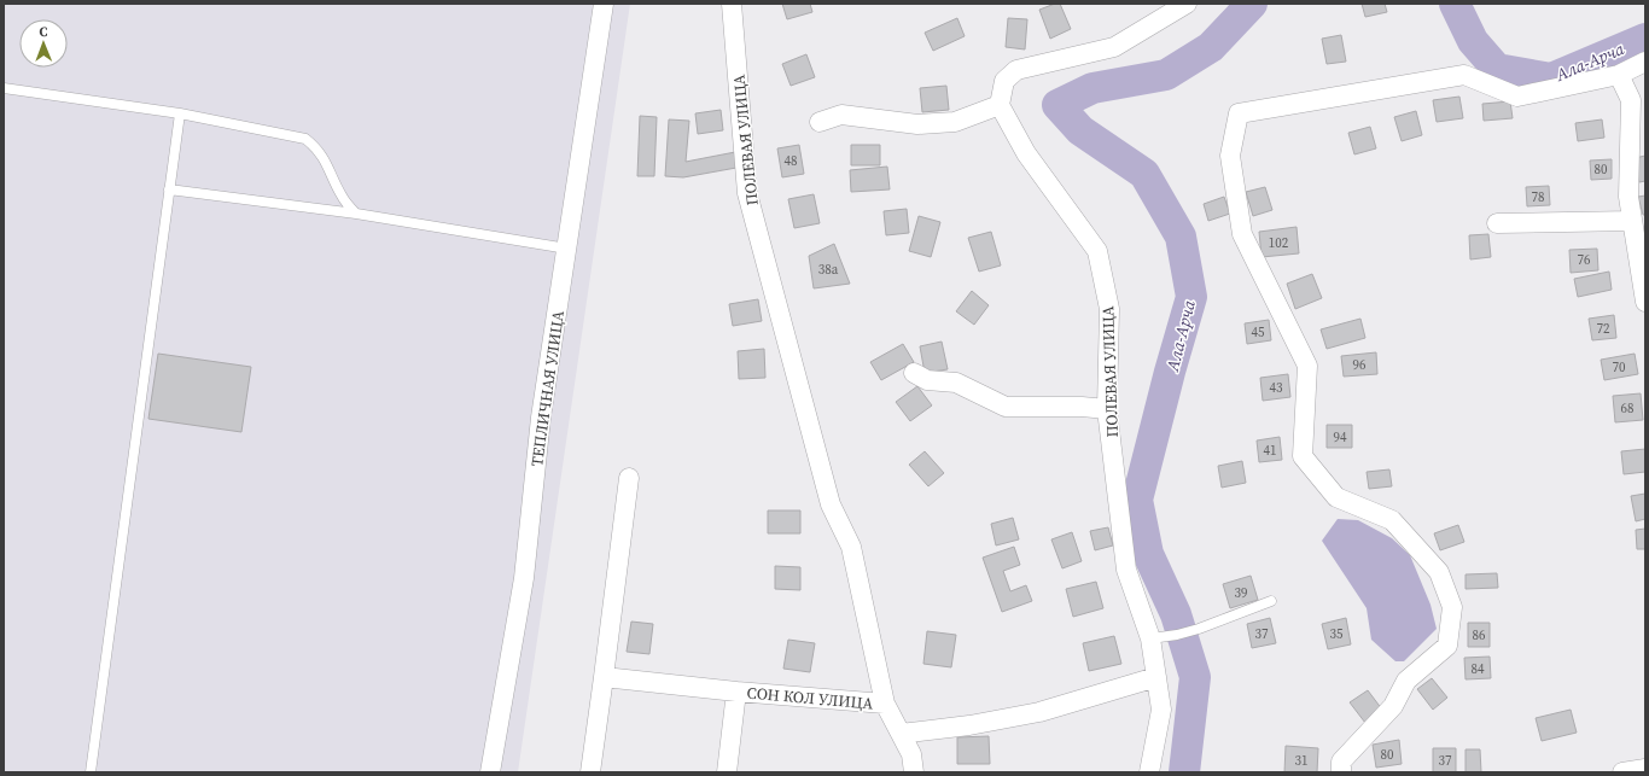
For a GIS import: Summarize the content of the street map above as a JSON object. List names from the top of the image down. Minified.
{"streets":{"street":["ПОЛЕВАЯ УЛИЦА","ТЕПЛИЧНАЯ УЛИЦА","СОН КОЛ УЛИЦА"]},"crossings":[["ПОЛЕВАЯ УЛИЦА","СОН КОЛ УЛИЦА"]],"water":["Ала-Арча"],"house_numbers":["48","80","78","102","76","38а","72","45","96","70","43","68","94","41","39","37","35","86","84","80","31","37"],"north":"top"}
